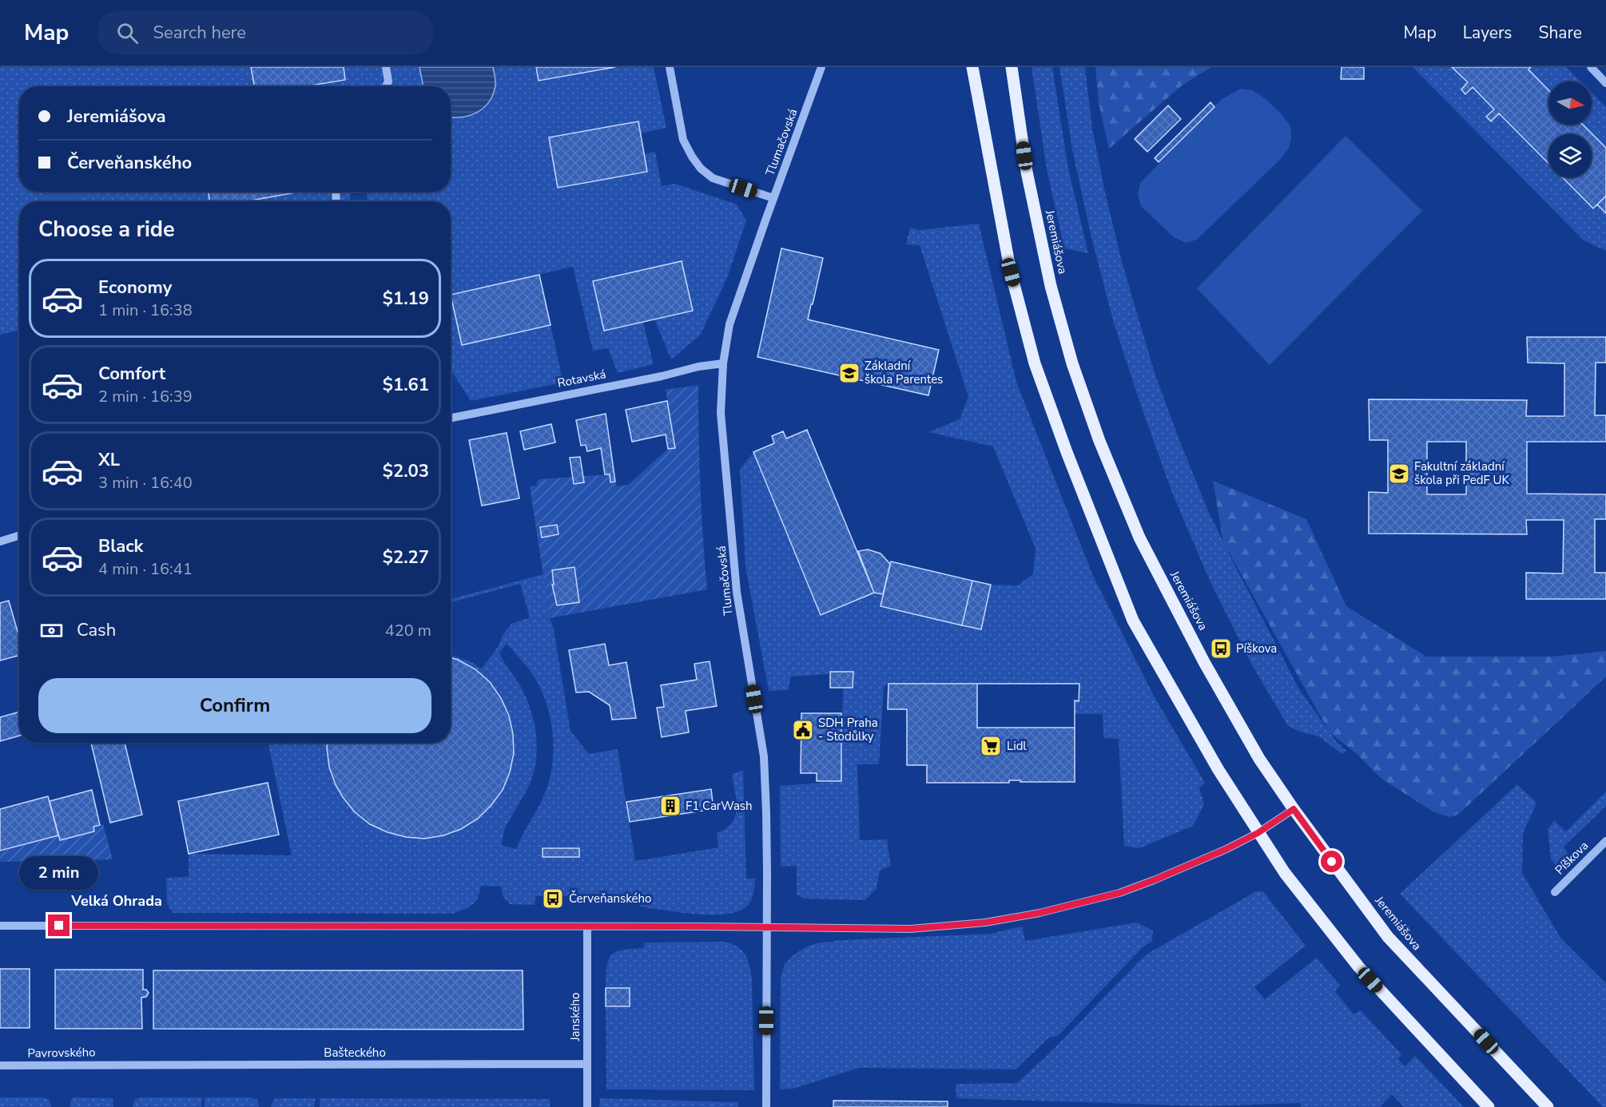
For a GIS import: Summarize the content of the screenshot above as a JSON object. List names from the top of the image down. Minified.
{"streets":{"main road":["Jeremiášova"],"street":["Tlumačovská","Rotavská","Píškova","Janského","Pavrovského","Bašteckého"]},"crossings":[["Tlumačovská","Rotavská"],["Janského","Bašteckého"],["Pavrovského","Bašteckého"]],"districts":["Velká Ohrada"],"places":{"school or university":["Základní škola Parentes","Fakultní základní škola při PedF UK"],"bus stop":["Píškova","Červeňanského"],"public building":["SDH Praha - Stodůlky"],"supermarket":["Lidl"],"building":["F1 CarWash"]},"north":"right","page":{"header":"Map","search":"Search here","nav":["Map","Layers","Share"],"banner":["Jeremiášova","Červeňanského"],"heading":"Choose a ride","list":[{"name":"Economy","note":"1 min · 16:38","value":"$1.19"},{"name":"Comfort","note":"2 min · 16:39","value":"$1.61"},{"name":"XL","note":"3 min · 16:40","value":"$2.03"},{"name":"Black","note":"4 min · 16:41","value":"$2.27"}],"pay":["Cash","420 m"],"buttons":"Confirm","bubble":"2 min"}}
